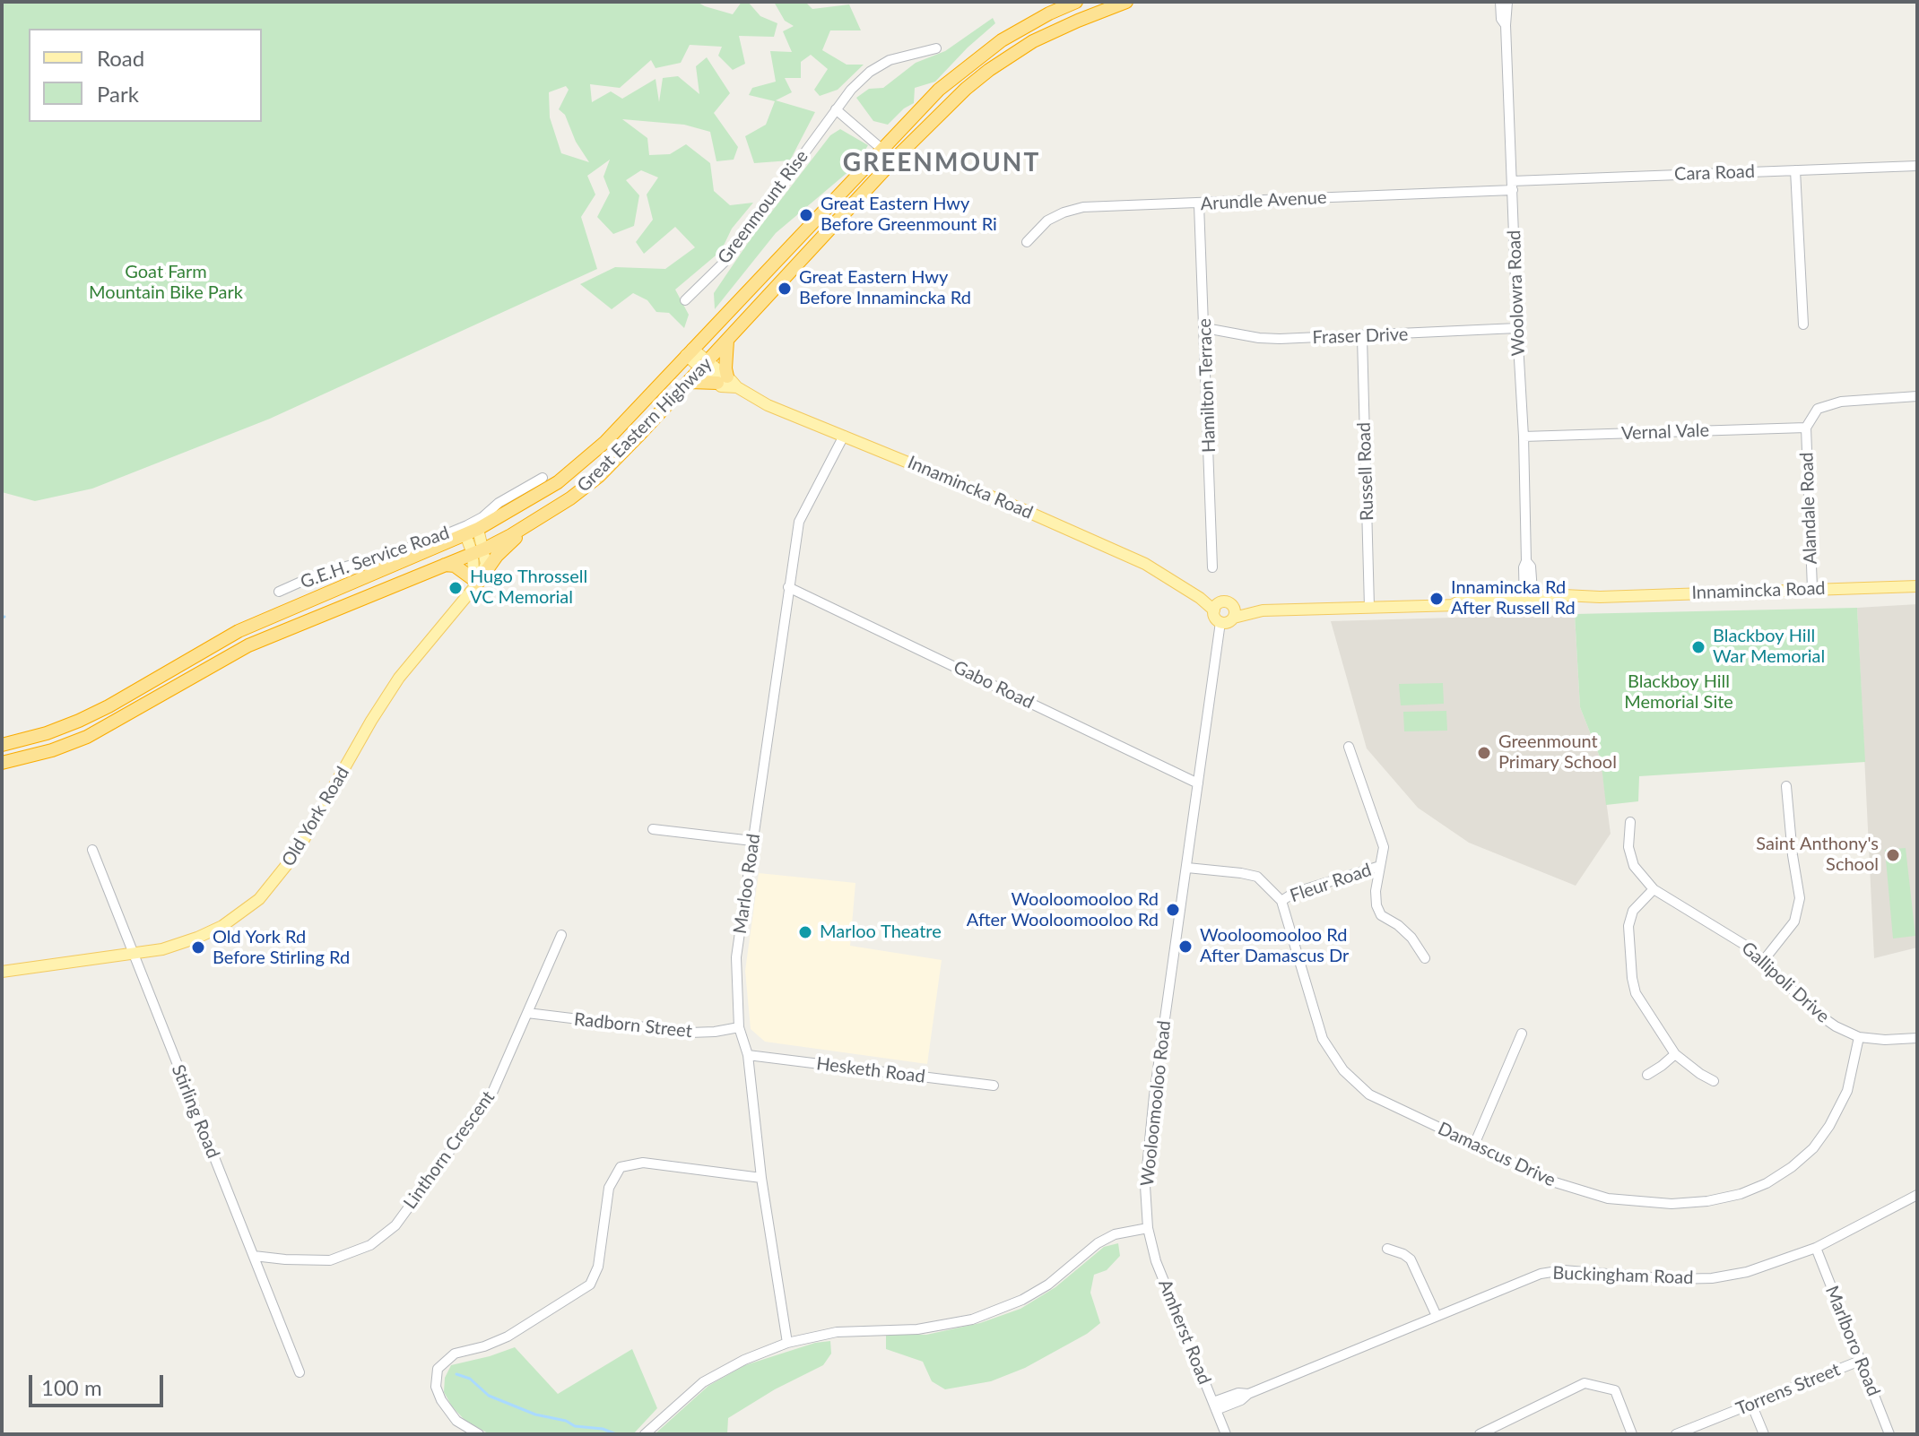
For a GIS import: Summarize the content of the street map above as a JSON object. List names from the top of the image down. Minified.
{"streets":{"highway":["Great Eastern Highway"],"main road":["Innamincka Road","Old York Road"],"street":["Cara Road","Arundle Avenue","Greenmount Rise","Woolowra Road","Fraser Drive","Hamilton Terrace","Vernal Vale","Russell Road","Alandale Road","G.E.H. Service Road","Gabo Road","Fleur Road","Marloo Road","Gallipoli Drive","Radborn Street","Hesketh Road","Wooloomooloo Road","Stirling Road","Linthorn Crescent","Damascus Drive","Buckingham Road","Amherst Road","Marlboro Road","Torrens Street"]},"crossings":[["Cara Road","Arundle Avenue"],["Cara Road","Woolowra Road"],["Arundle Avenue","Woolowra Road"],["Arundle Avenue","Hamilton Terrace"],["Woolowra Road","Fraser Drive"],["Woolowra Road","Vernal Vale"],["Woolowra Road","Innamincka Road"],["Fraser Drive","Hamilton Terrace"],["Fraser Drive","Russell Road"],["Great Eastern Highway","G.E.H. Service Road"],["Vernal Vale","Alandale Road"],["Russell Road","Innamincka Road"],["Innamincka Road","Alandale Road"],["Innamincka Road","Marloo Road"],["Innamincka Road","Wooloomooloo Road"],["Gabo Road","Marloo Road"],["Gabo Road","Wooloomooloo Road"],["Old York Road","Stirling Road"],["Fleur Road","Damascus Drive"],["Marloo Road","Radborn Street"],["Marloo Road","Hesketh Road"],["Gallipoli Drive","Damascus Drive"],["Radborn Street","Linthorn Crescent"],["Wooloomooloo Road","Damascus Drive"],["Wooloomooloo Road","Amherst Road"],["Stirling Road","Linthorn Crescent"],["Buckingham Road","Amherst Road"],["Buckingham Road","Marlboro Road"],["Marlboro Road","Torrens Street"]],"districts":["GREENMOUNT"],"parks":["Goat Farm Mountain Bike Park","Blackboy Hill Memorial Site"],"places":["Great Eastern Hwy Before Greenmount Ri","Great Eastern Hwy Before Innamincka Rd","Hugo Throssell VC Memorial","Innamincka Rd After Russell Rd","Blackboy Hill War Memorial","Greenmount Primary School","Saint Anthony's School","Wooloomooloo Rd After Wooloomooloo Rd","Marloo Theatre","Wooloomooloo Rd After Damascus Dr","Old York Rd Before Stirling Rd"],"legend":["Road","Park"],"scale_bar":"100 m"}
